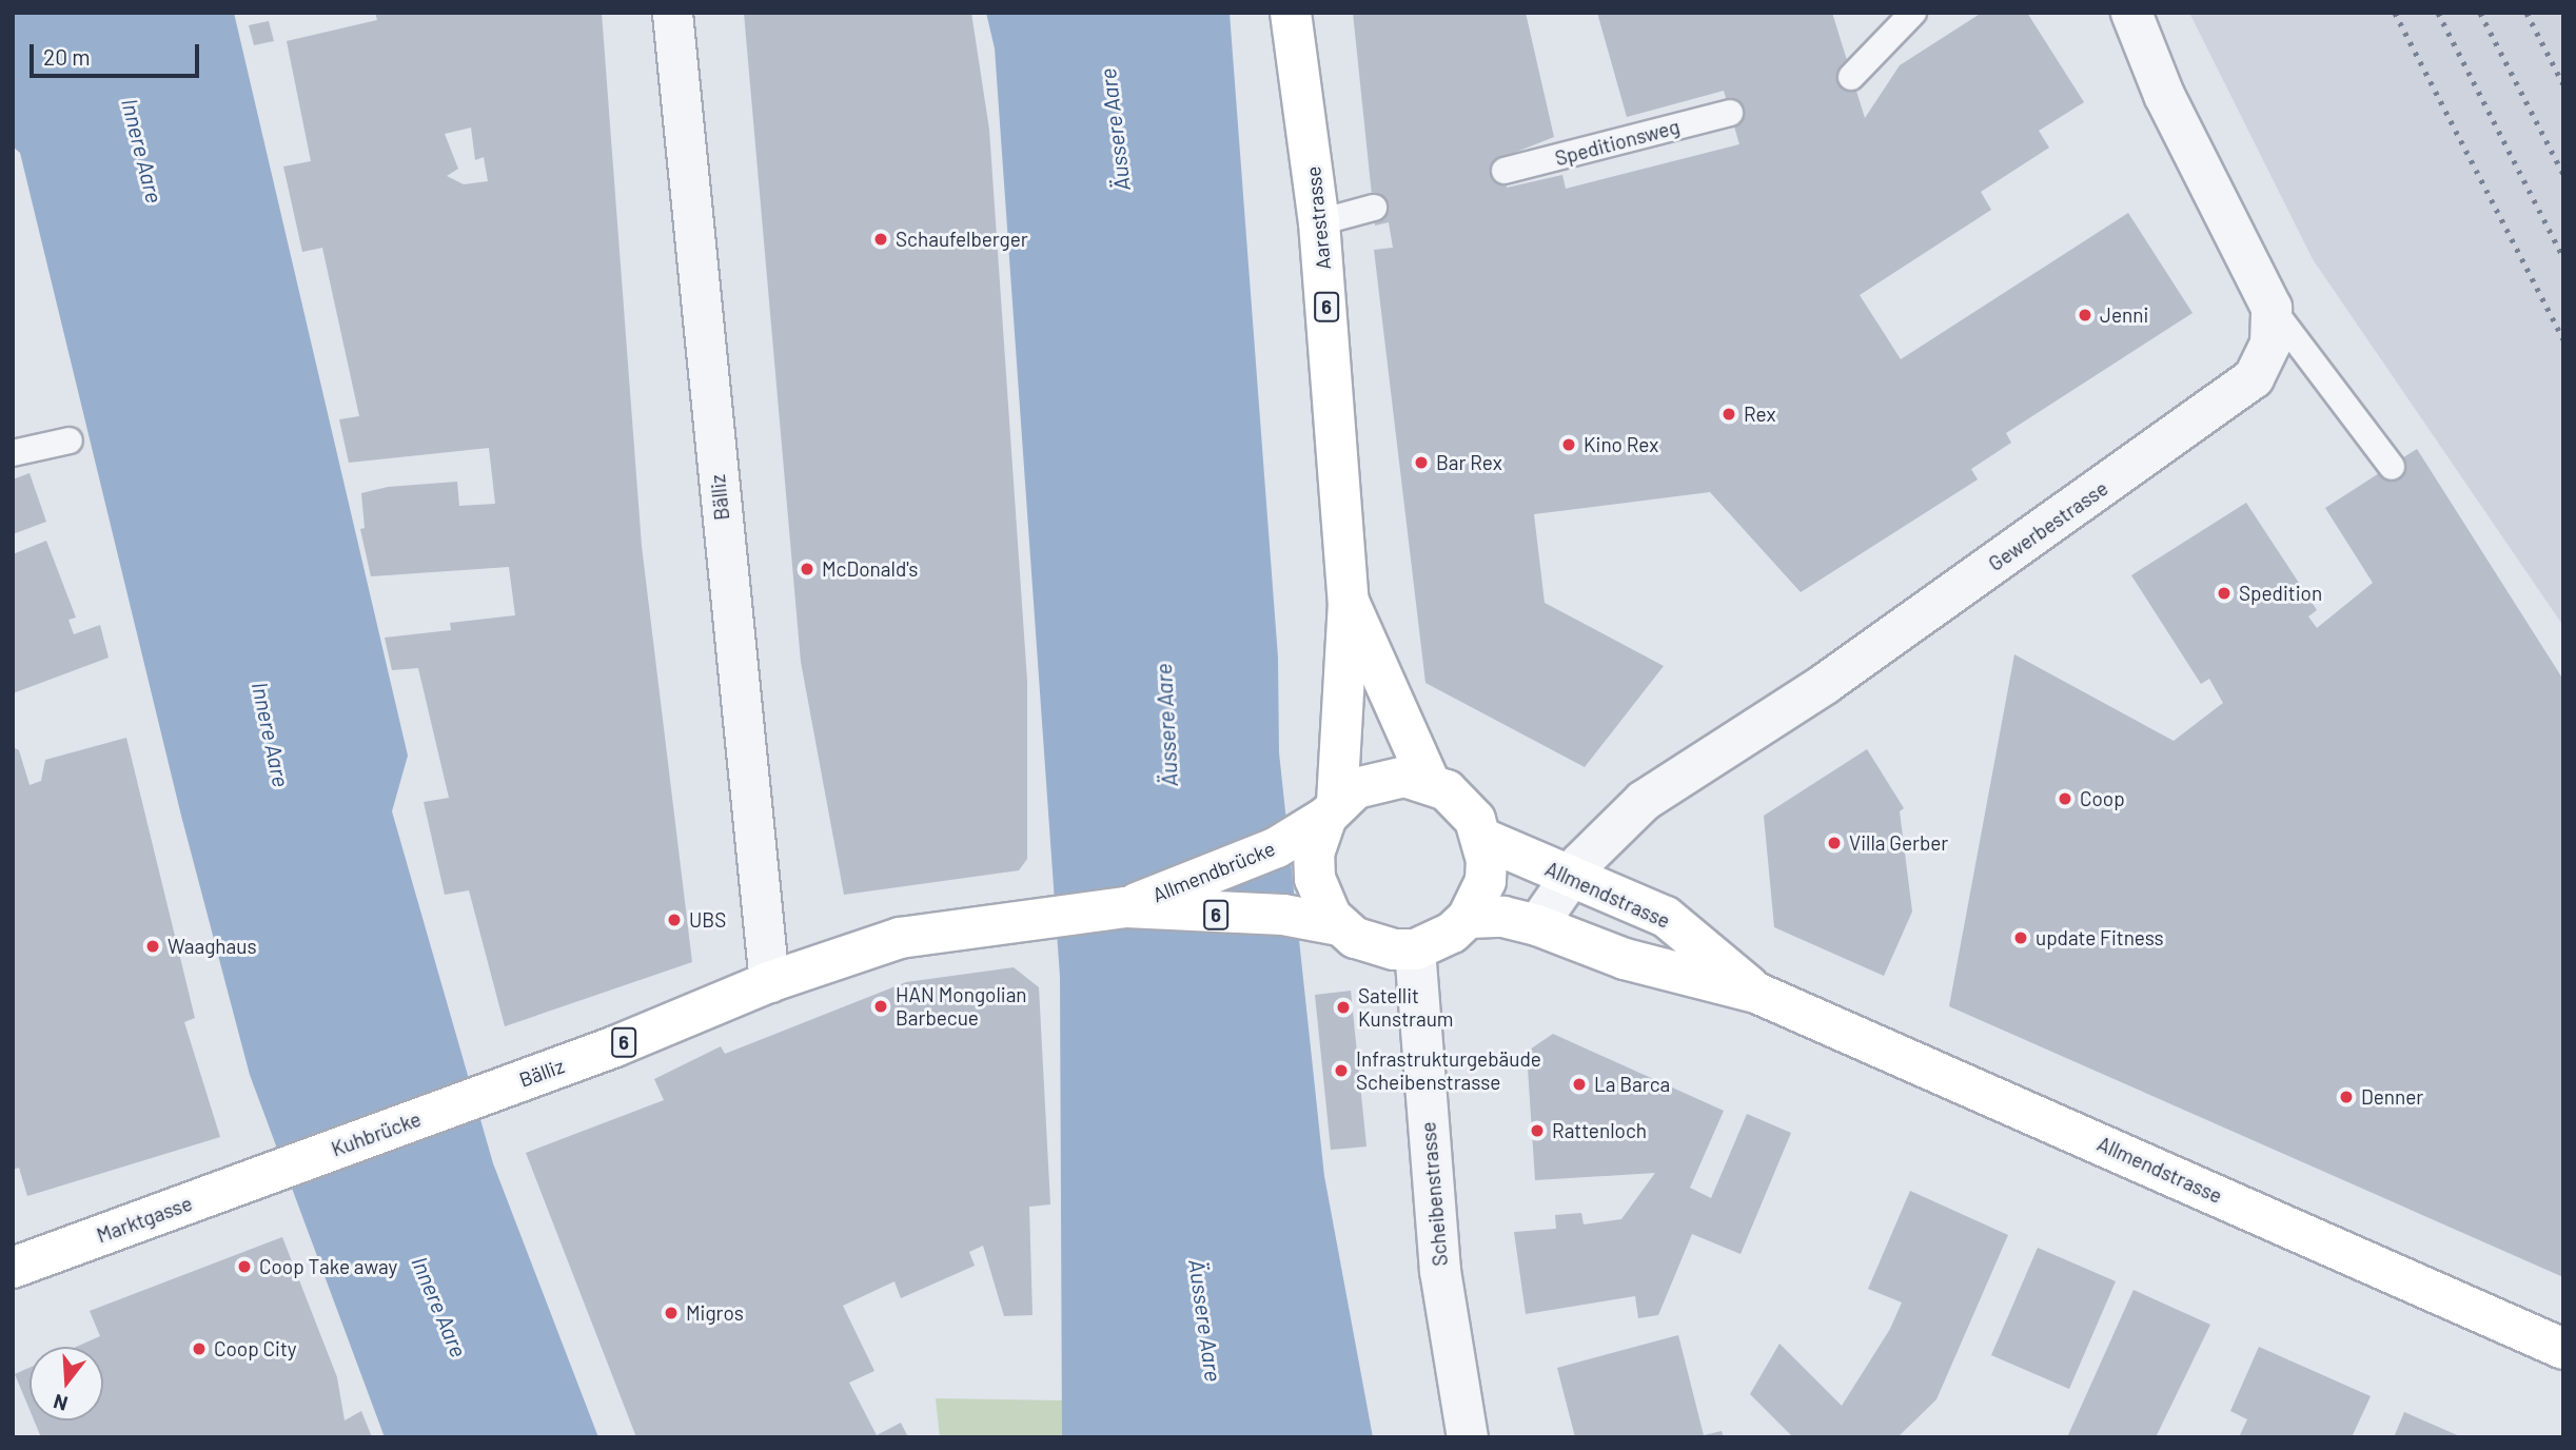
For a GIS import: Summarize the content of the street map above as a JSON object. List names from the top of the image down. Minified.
{"streets":{"main road":["Aarestrasse","6","Bälliz","Allmendbrücke","Allmendstrasse","Kuhbrücke","Marktgasse"],"street":["Gewerbestrasse","Scheibenstrasse"],"lane":["Speditionsweg"]},"crossings":[["Aarestrasse","Allmendbrücke"],["Aarestrasse","Allmendstrasse"],["Aarestrasse","Scheibenstrasse"],["Bälliz","Allmendbrücke"],["Bälliz","Kuhbrücke"],["Gewerbestrasse","Allmendstrasse"],["Allmendbrücke","Allmendstrasse"],["Allmendbrücke","Scheibenstrasse"],["Allmendstrasse","Scheibenstrasse"],["Kuhbrücke","Marktgasse"]],"water":["Äussere Aare","Innere Aare"],"places":["Schaufelberger","Jenni","Rex","Kino Rex","Bar Rex","McDonald's","Spedition","Coop","Villa Gerber","UBS","update Fitness","Waaghaus","HAN Mongolian Barbecue","Satellit Kunstraum","Infrastrukturgebäude Scheibenstrasse","La Barca","Denner","Rattenloch","Coop Take away","Migros","Coop City"],"scale_bar":"20 m","north":"bottom"}
